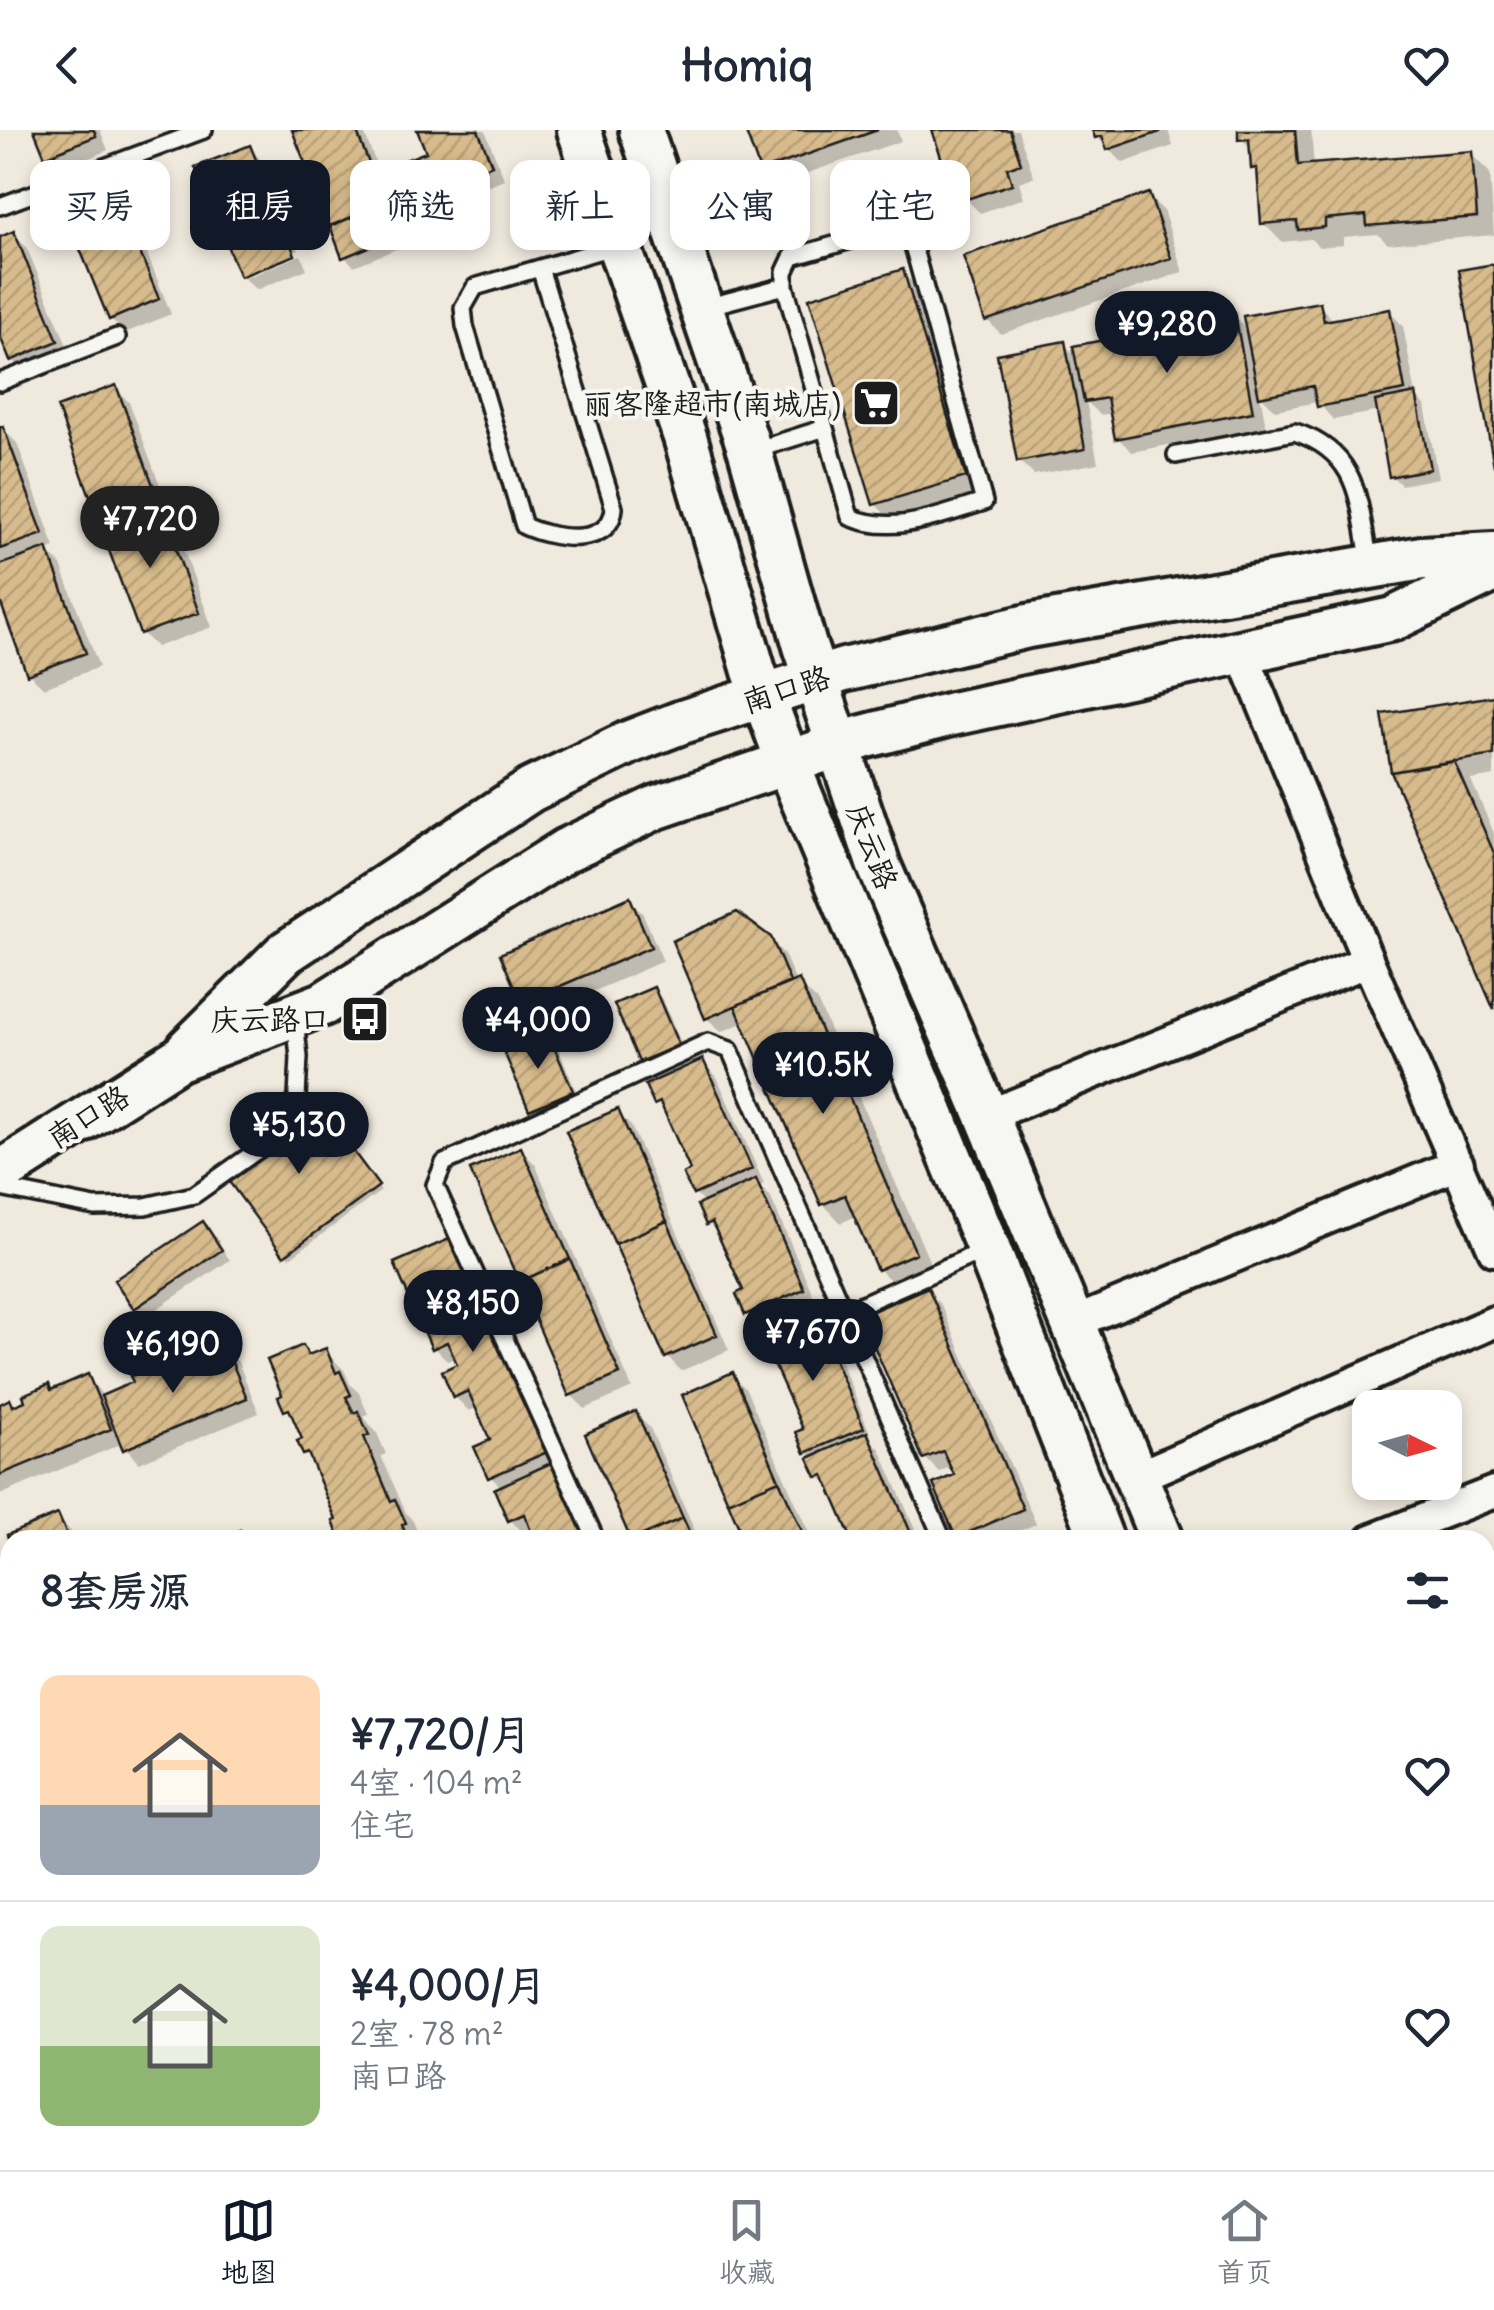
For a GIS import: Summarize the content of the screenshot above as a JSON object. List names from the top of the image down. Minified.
{"streets":{"main road":["南口路","庆云路"]},"crossings":[["南口路","庆云路"]],"places":{"supermarket":["丽客隆超市(南城店)"],"bus stop":["庆云路口"]},"north":"right","page":{"header":"Homiq","chip":["买房","租房","筛选","新上","公寓","住宅"],"price":["¥9,280","¥7,720","¥4,000","¥10.5K","¥5,130","¥8,150","¥7,670","¥6,190"],"heading":"8套房源","list":[{"name":"¥7,720/月","note":"4室 · 104 m² · 住宅"},{"name":"¥4,000/月","note":"2室 · 78 m² · 南口路"}],"tabs":["地图","收藏","首页"]}}
